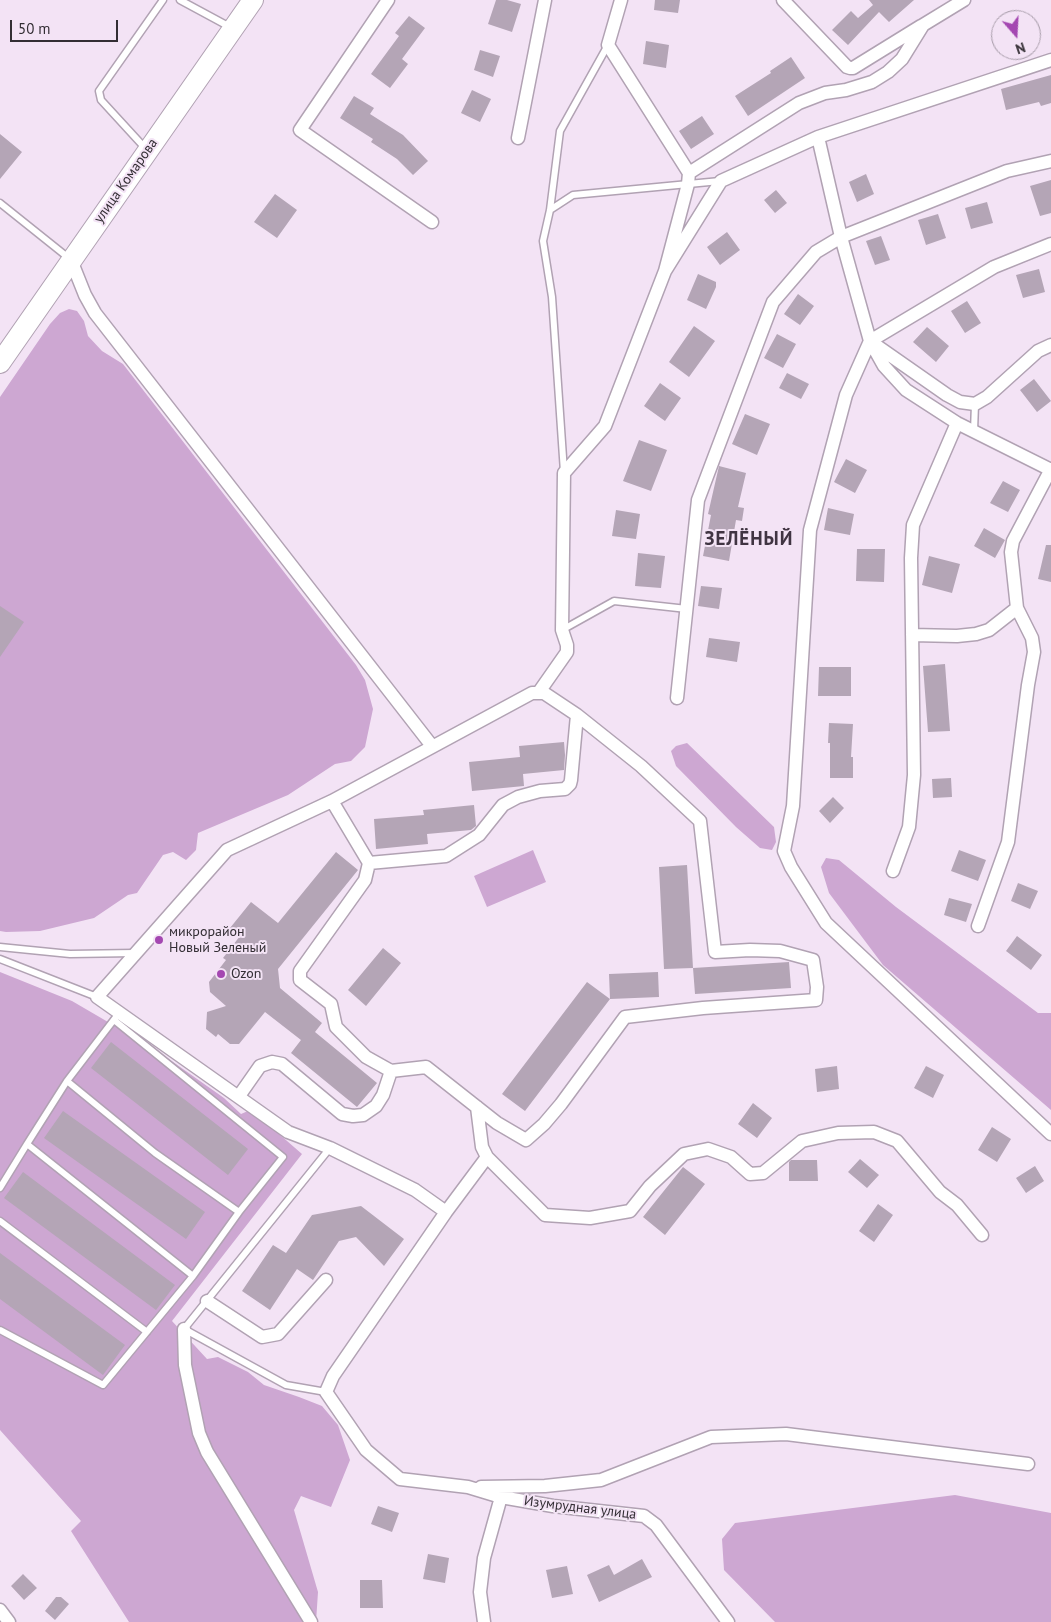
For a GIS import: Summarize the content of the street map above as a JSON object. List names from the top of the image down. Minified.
{"streets":{"main road":["улица Комарова"],"street":["Изумрудная улица"]},"districts":["ЗЕЛЁНЫЙ"],"places":["микрорайон Новый Зеленый","Ozon"],"scale_bar":"50 m","north":"bottom"}
